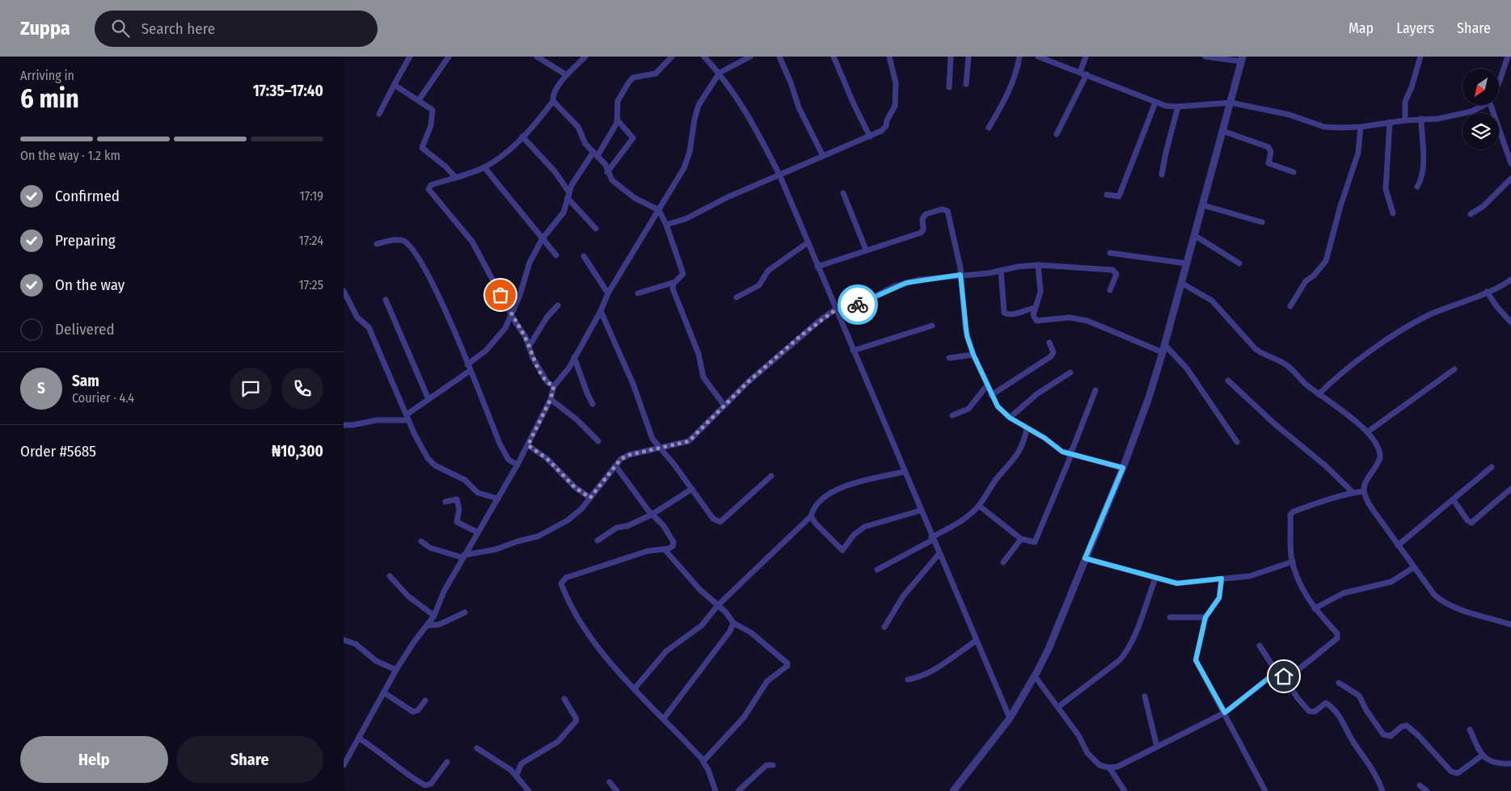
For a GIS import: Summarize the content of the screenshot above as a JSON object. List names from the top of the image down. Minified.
{"north":"bottom left","page":{"header":"Zuppa","search":"Search here","nav":["Map","Layers","Share"],"heading":["6 min","Arriving in","17:35–17:40"],"panel":["Sam","Courier · 4.4","Order #5685","₦10,300"],"bar":"On the way · 1.2 km","list":[["Confirmed","17:19"],["Preparing","17:24"],["On the way","17:25"],"Delivered"],"round":"S","buttons":["Help","Share"]}}
